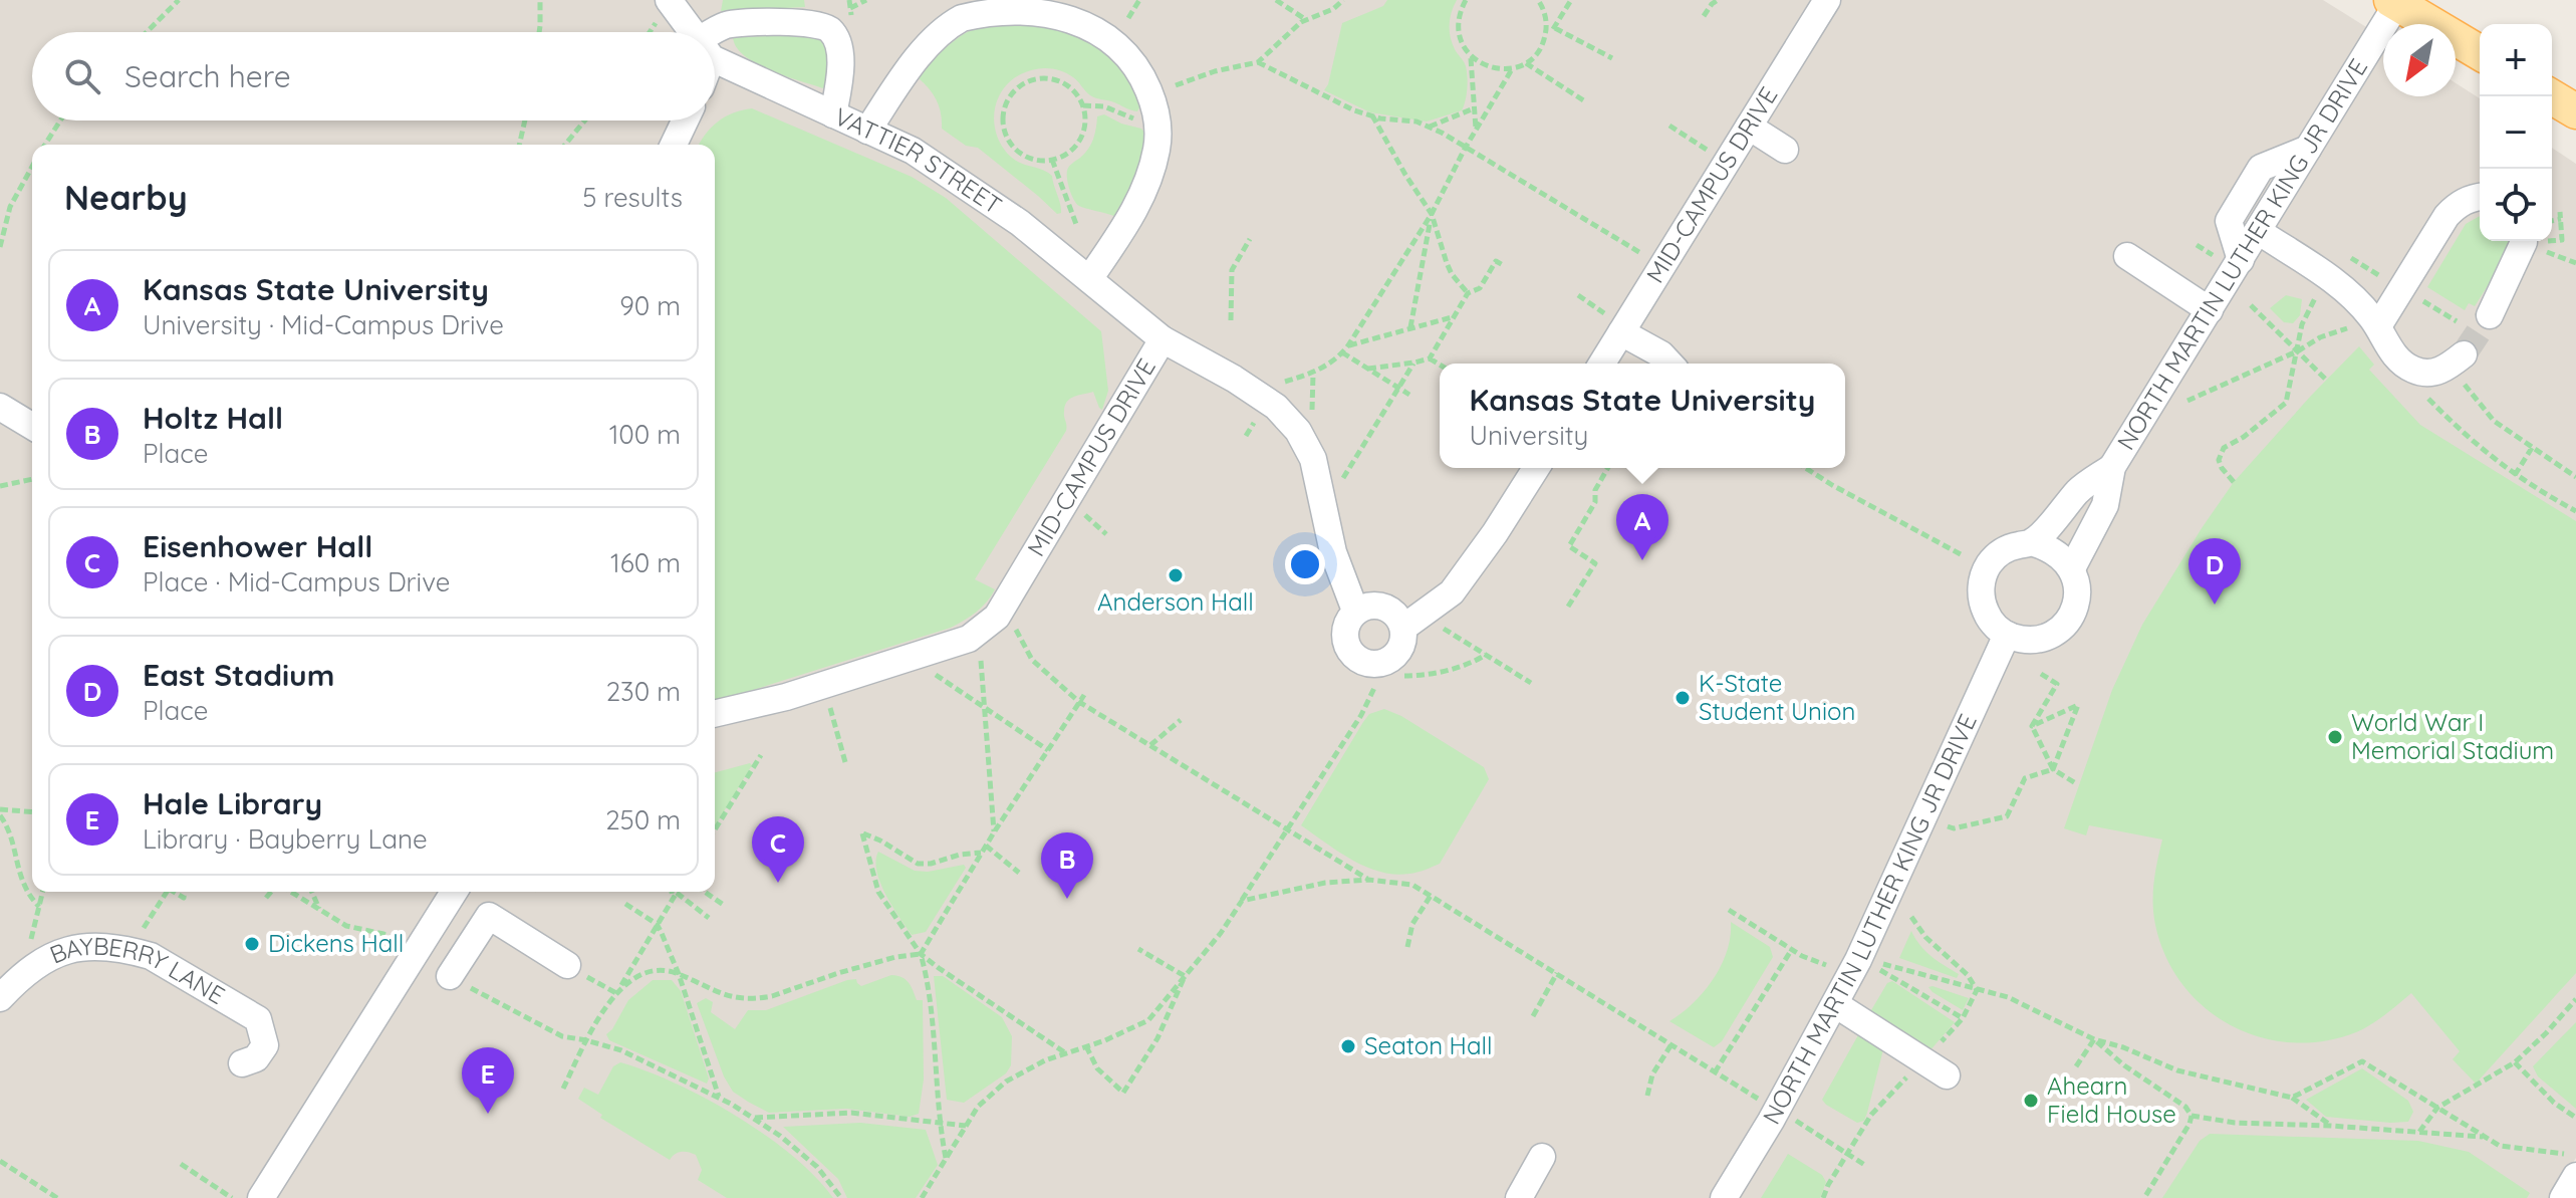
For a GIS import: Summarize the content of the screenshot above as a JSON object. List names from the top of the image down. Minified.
{"streets":{"street":["VATTIER STREET","MID-CAMPUS DRIVE","NORTH MARTIN LUTHER KING JR DRIVE","BAYBERRY LANE"]},"crossings":[["VATTIER STREET","MID-CAMPUS DRIVE"]],"places":["Anderson Hall","K-State Student Union","World War I Memorial Stadium","Dickens Hall","Seaton Hall","Ahearn Field House"],"north":"bottom left","page":{"map_buttons":["+","−"],"search":"Search here","heading":["Nearby","5 results"],"list":[{"mark":"A","name":"Kansas State University","note":"University · Mid-Campus Drive","value":"90 m"},{"mark":"B","name":"Holtz Hall","note":"Place","value":"100 m"},{"mark":"C","name":"Eisenhower Hall","note":"Place · Mid-Campus Drive","value":"160 m"},{"mark":"D","name":"East Stadium","note":"Place","value":"230 m"},{"mark":"E","name":"Hale Library","note":"Library · Bayberry Lane","value":"250 m"}],"popup":["Kansas State University","University"],"pins":["A","D","C","B","E"]}}
